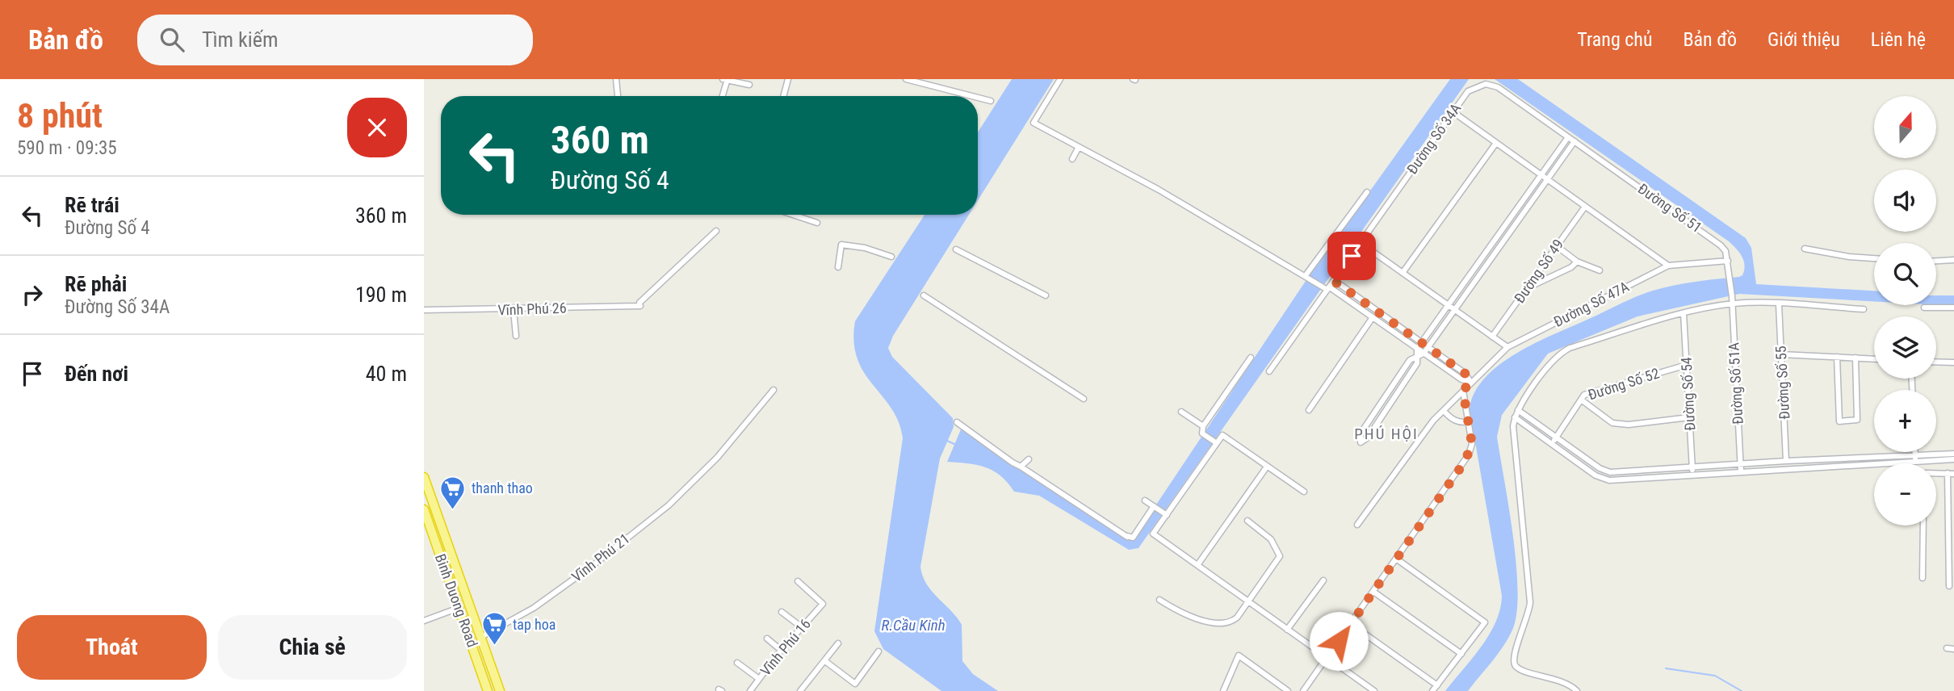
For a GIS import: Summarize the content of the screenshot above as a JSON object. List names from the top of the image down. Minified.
{"streets":{"highway":["Binh Duong Road"],"street":["Đường Số 34A","Đường Số 51","Đường Số 49","Đường Số 47A","Vĩnh Phú 26","Đường Số 55","Đường Số 51A","Đường Số 52","Đường Số 54","Vĩnh Phú 21","Vĩnh Phú 16"]},"crossings":[["Đường Số 34A","Đường Số 51"],["Đường Số 51","Đường Số 47A"],["Đường Số 51","Đường Số 51A"],["Đường Số 52","Đường Số 54"],["Vĩnh Phú 21","Binh Duong Road"]],"districts":["PHÚ HỘI"],"water":["R.Cầu Kinh"],"places":{"supermarket":["thanh thao","tap hoa"]},"north":"top","page":{"header":"Bản đồ","search":"Tìm kiếm","nav":["Trang chủ","Bản đồ","Giới thiệu","Liên hệ"],"heading":["8 phút","590 m · 09:35"],"map_buttons":["+","−"],"turn":["360 m","Đường Số 4"],"list":[{"name":"Rẽ trái","note":"Đường Số 4","value":"360 m"},{"name":"Rẽ phải","note":"Đường Số 34A","value":"190 m"},{"name":"Đến nơi","value":"40 m"}],"buttons":["Thoát","Chia sẻ"]}}
